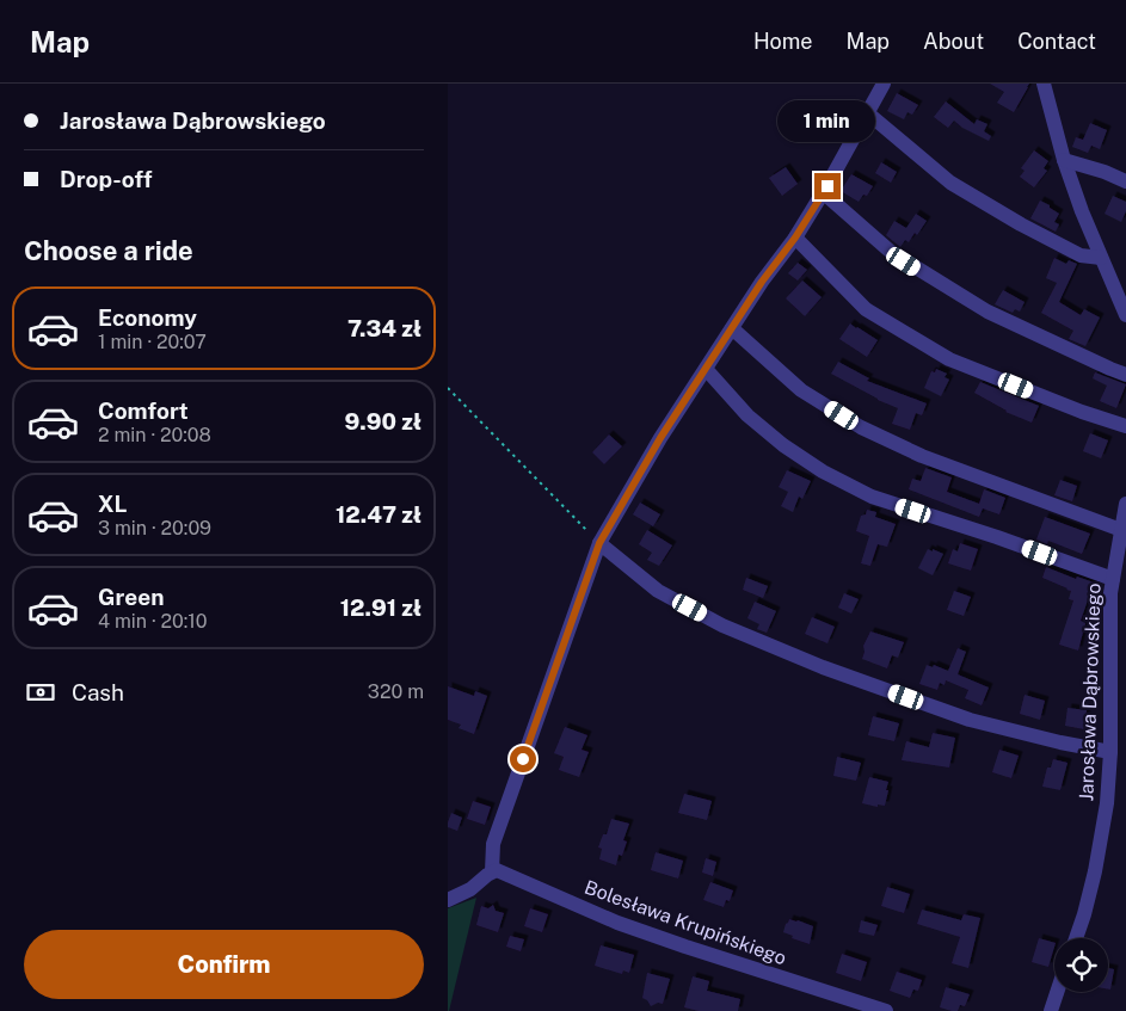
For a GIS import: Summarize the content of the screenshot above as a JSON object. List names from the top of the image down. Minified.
{"streets":{"street":["Jarosława Dąbrowskiego","Bolesława Krupińskiego"]},"page":{"header":"Map","nav":["Home","Map","About","Contact"],"banner":["Jarosława Dąbrowskiego","Drop-off"],"bubble":"1 min","heading":"Choose a ride","list":[{"name":"Economy","note":"1 min · 20:07","value":"7.34 zł"},{"name":"Comfort","note":"2 min · 20:08","value":"9.90 zł"},{"name":"XL","note":"3 min · 20:09","value":"12.47 zł"},{"name":"Green","note":"4 min · 20:10","value":"12.91 zł"}],"pay":["Cash","320 m"],"buttons":"Confirm"}}
